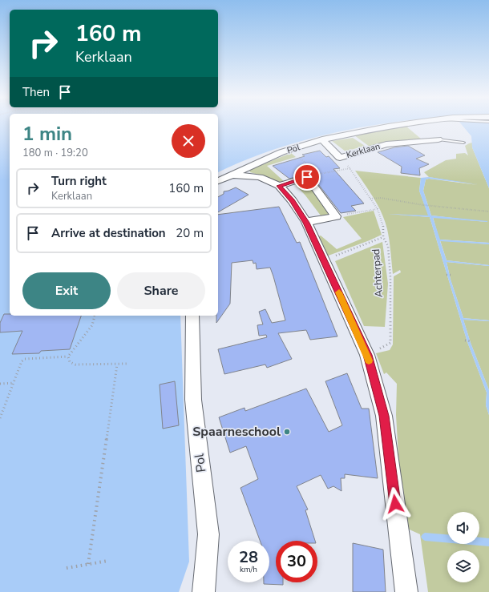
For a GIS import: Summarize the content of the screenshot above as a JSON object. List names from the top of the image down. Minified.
{"streets":{"street":["Pol","Kerklaan"],"path":["Achterpad"]},"crossings":[["Kerklaan","Achterpad"]],"places":["Spaarneschool"],"page":{"turn":["160 m","Kerklaan"],"then":"Then","heading":["1 min","180 m · 19:20"],"list":[{"name":"Turn right","note":"Kerklaan","value":"160 m"},{"name":"Arrive at destination","value":"20 m"}],"buttons":["Exit","Share"],"speed":"28 km/h","limit":"30"}}
